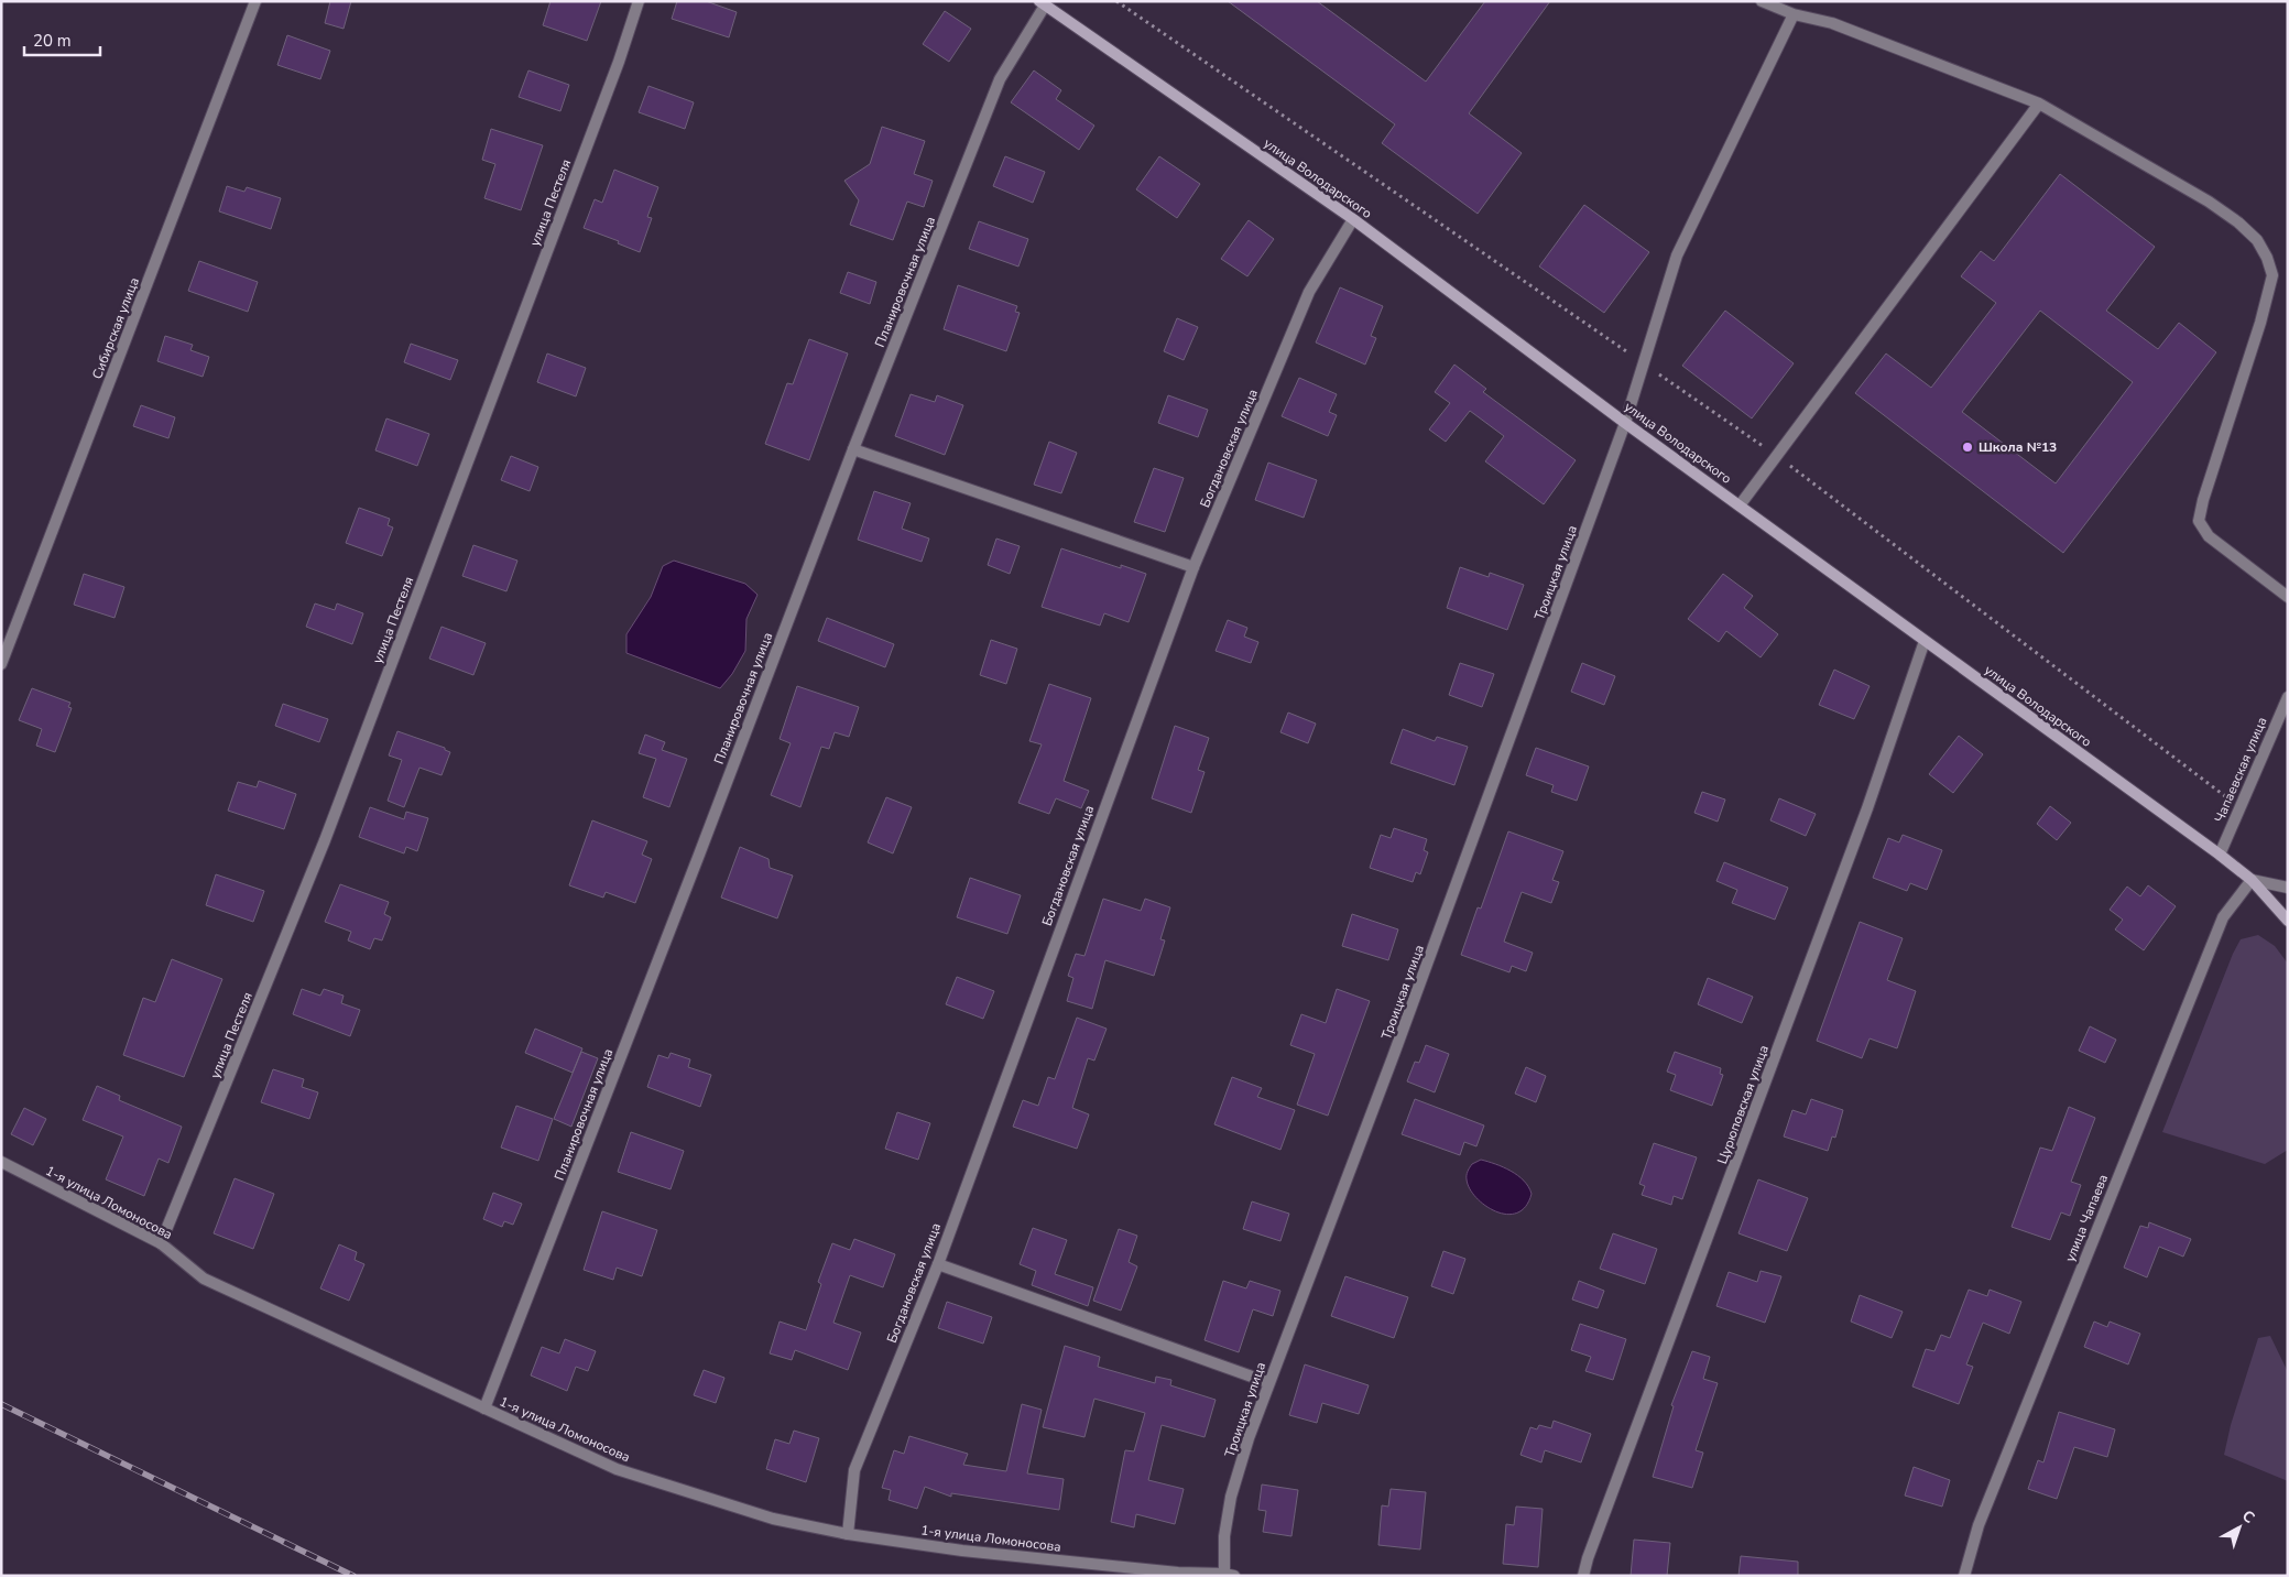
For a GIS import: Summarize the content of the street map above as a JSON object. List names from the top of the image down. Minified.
{"streets":{"main road":["улица Володарского"],"street":["улица Пестеля","Планировочная улица","Сибирская улица","Богдановская улица","Троицкая улица","Чапаевская улица","Цурюповская улица","1-я улица Ломоносова","улица Чапаева"]},"crossings":[["улица Володарского","Планировочная улица"],["улица Володарского","Богдановская улица"],["улица Володарского","Троицкая улица"],["улица Володарского","Чапаевская улица"],["улица Володарского","Цурюповская улица"],["улица Володарского","улица Чапаева"],["улица Пестеля","1-я улица Ломоносова"],["Планировочная улица","1-я улица Ломоносова"],["Богдановская улица","1-я улица Ломоносова"],["Троицкая улица","1-я улица Ломоносова"]],"places":["Школа №13"],"scale_bar":"20 m","north":"top right"}
